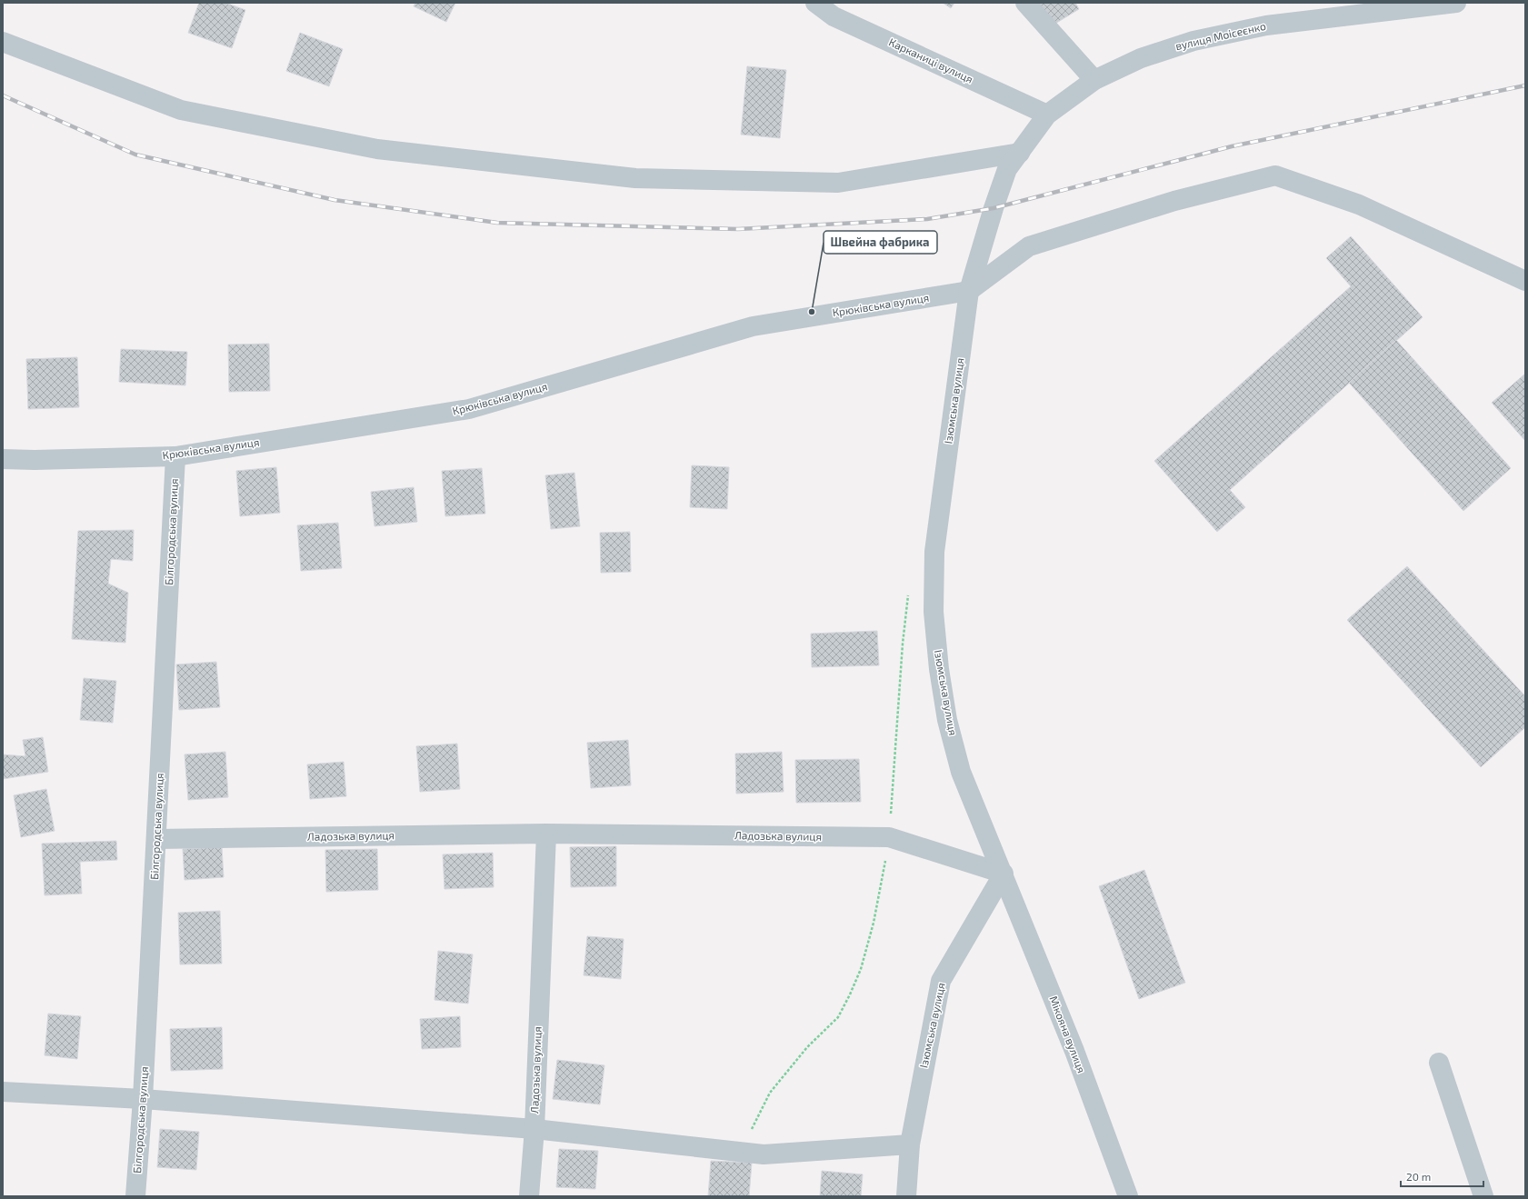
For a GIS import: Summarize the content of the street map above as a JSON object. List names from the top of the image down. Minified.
{"streets":{"street":["вулиця Моісеєнко","Карканиці вулиця","Крюківська вулиця","Ізюмська вулиця","Білгородська вулиця","Ладозька вулиця","Мікояна вулиця"]},"crossings":[["вулиця Моісеєнко","Карканиці вулиця"],["вулиця Моісеєнко","Ізюмська вулиця"],["Крюківська вулиця","Ізюмська вулиця"],["Крюківська вулиця","Білгородська вулиця"],["Ізюмська вулиця","Ладозька вулиця"],["Ізюмська вулиця","Мікояна вулиця"],["Білгородська вулиця","Ладозька вулиця"],["Ладозька вулиця","Мікояна вулиця"]],"places":["Швейна фабрика"],"scale_bar":"20 m"}
